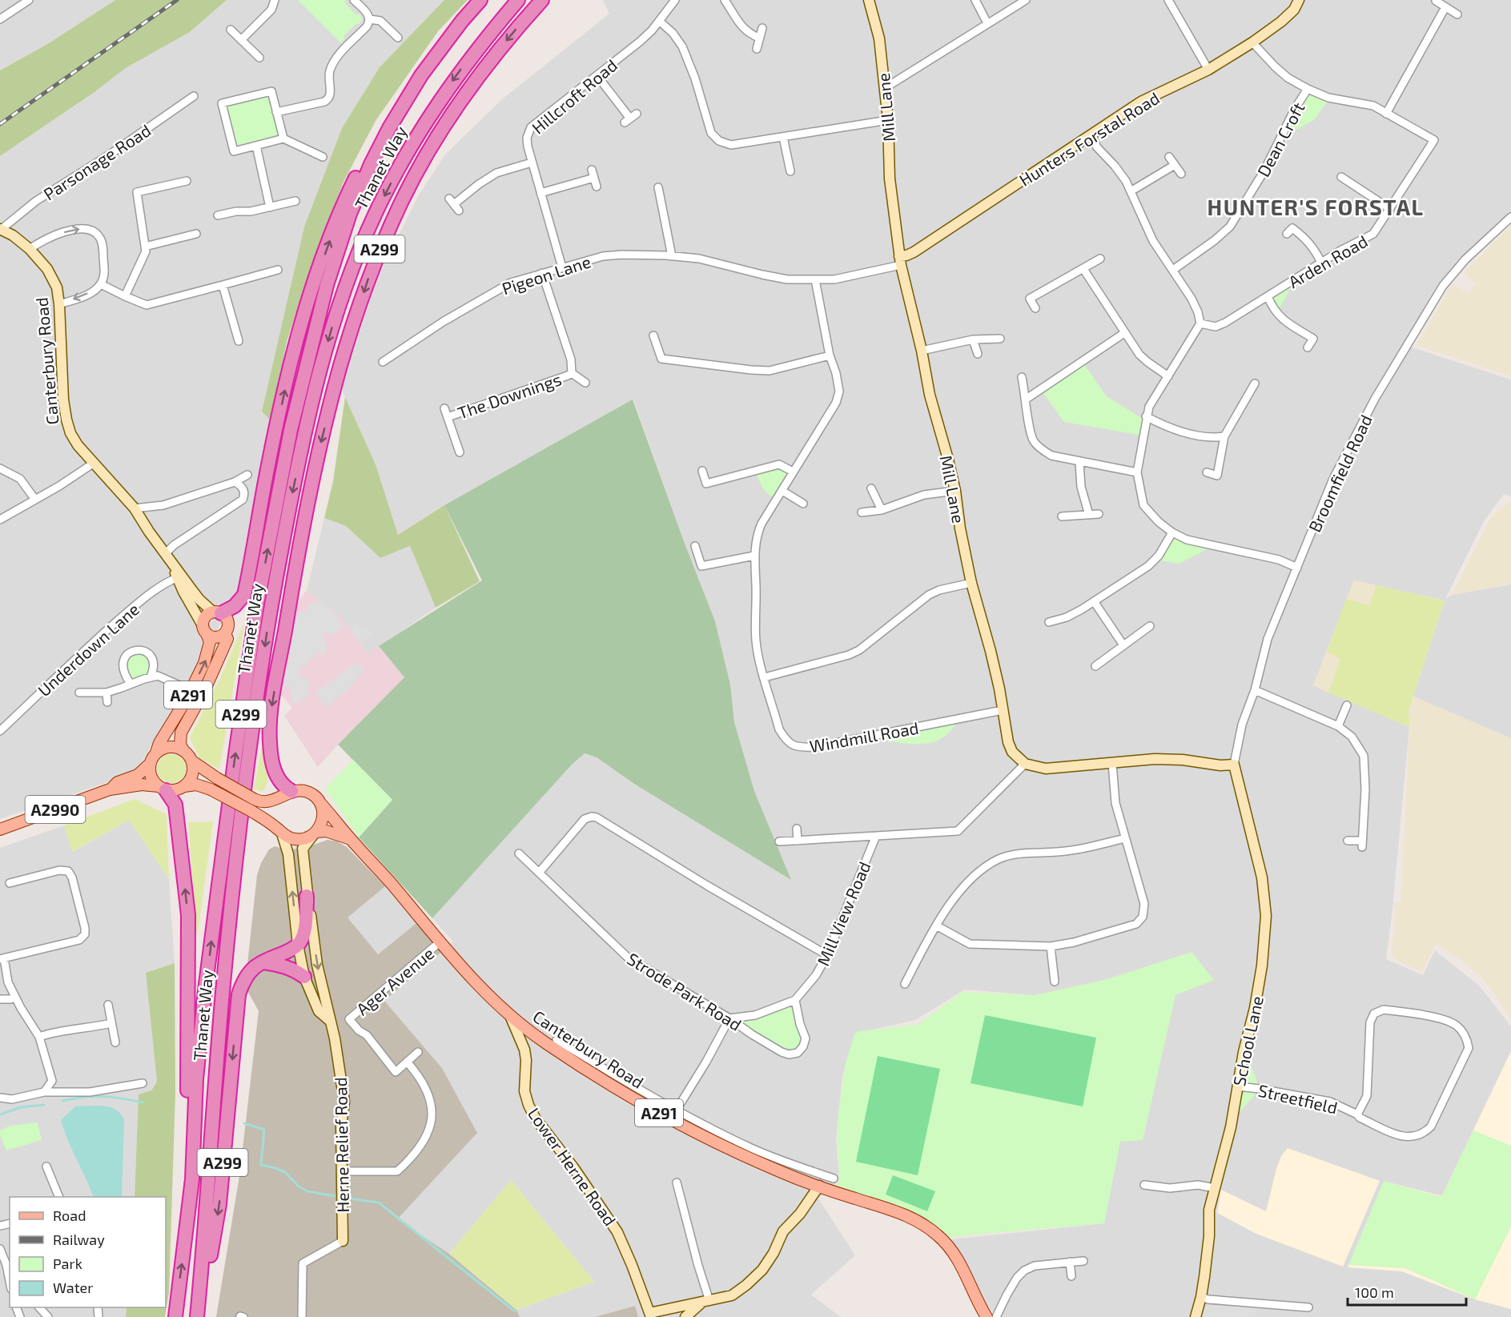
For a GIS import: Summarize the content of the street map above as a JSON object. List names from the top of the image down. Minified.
{"streets":{"highway":["Thanet Way","A299"],"main road":["Canterbury Road","A291","A2990"],"street":["Hillcroft Road","Mill Lane","Hunters Forstal Road","Dean Croft","Parsonage Road","Arden Road","Pigeon Lane","The Downings","Broomfield Road","Underdown Lane","Windmill Road","Mill View Road","Ager Avenue","Strode Park Road","School Lane","Streetfield","Herne Relief Road","Lower Herne Road"]},"crossings":[["Hillcroft Road","Pigeon Lane"],["Mill Lane","Hunters Forstal Road"],["Mill Lane","Pigeon Lane"],["Mill Lane","Windmill Road"],["Mill Lane","Mill View Road"],["Hunters Forstal Road","Arden Road"],["Hunters Forstal Road","Pigeon Lane"],["Dean Croft","Arden Road"],["Parsonage Road","Canterbury Road"],["Thanet Way","A299"],["Thanet Way","Canterbury Road"],["Thanet Way","A291"],["Thanet Way","A2990"],["A299","Canterbury Road"],["A299","A291"],["A299","A2990"],["A299","Herne Relief Road"],["Pigeon Lane","The Downings"],["Pigeon Lane","Windmill Road"],["Canterbury Road","Underdown Lane"],["Canterbury Road","A291"],["Canterbury Road","A2990"],["Canterbury Road","Ager Avenue"],["Canterbury Road","Lower Herne Road"],["Broomfield Road","School Lane"],["A291","A2990"],["Mill View Road","Strode Park Road"],["School Lane","Streetfield"]],"districts":["HUNTER'S FORSTAL"],"legend":["Road","Railway","Park","Water"],"scale_bar":"100 m"}
